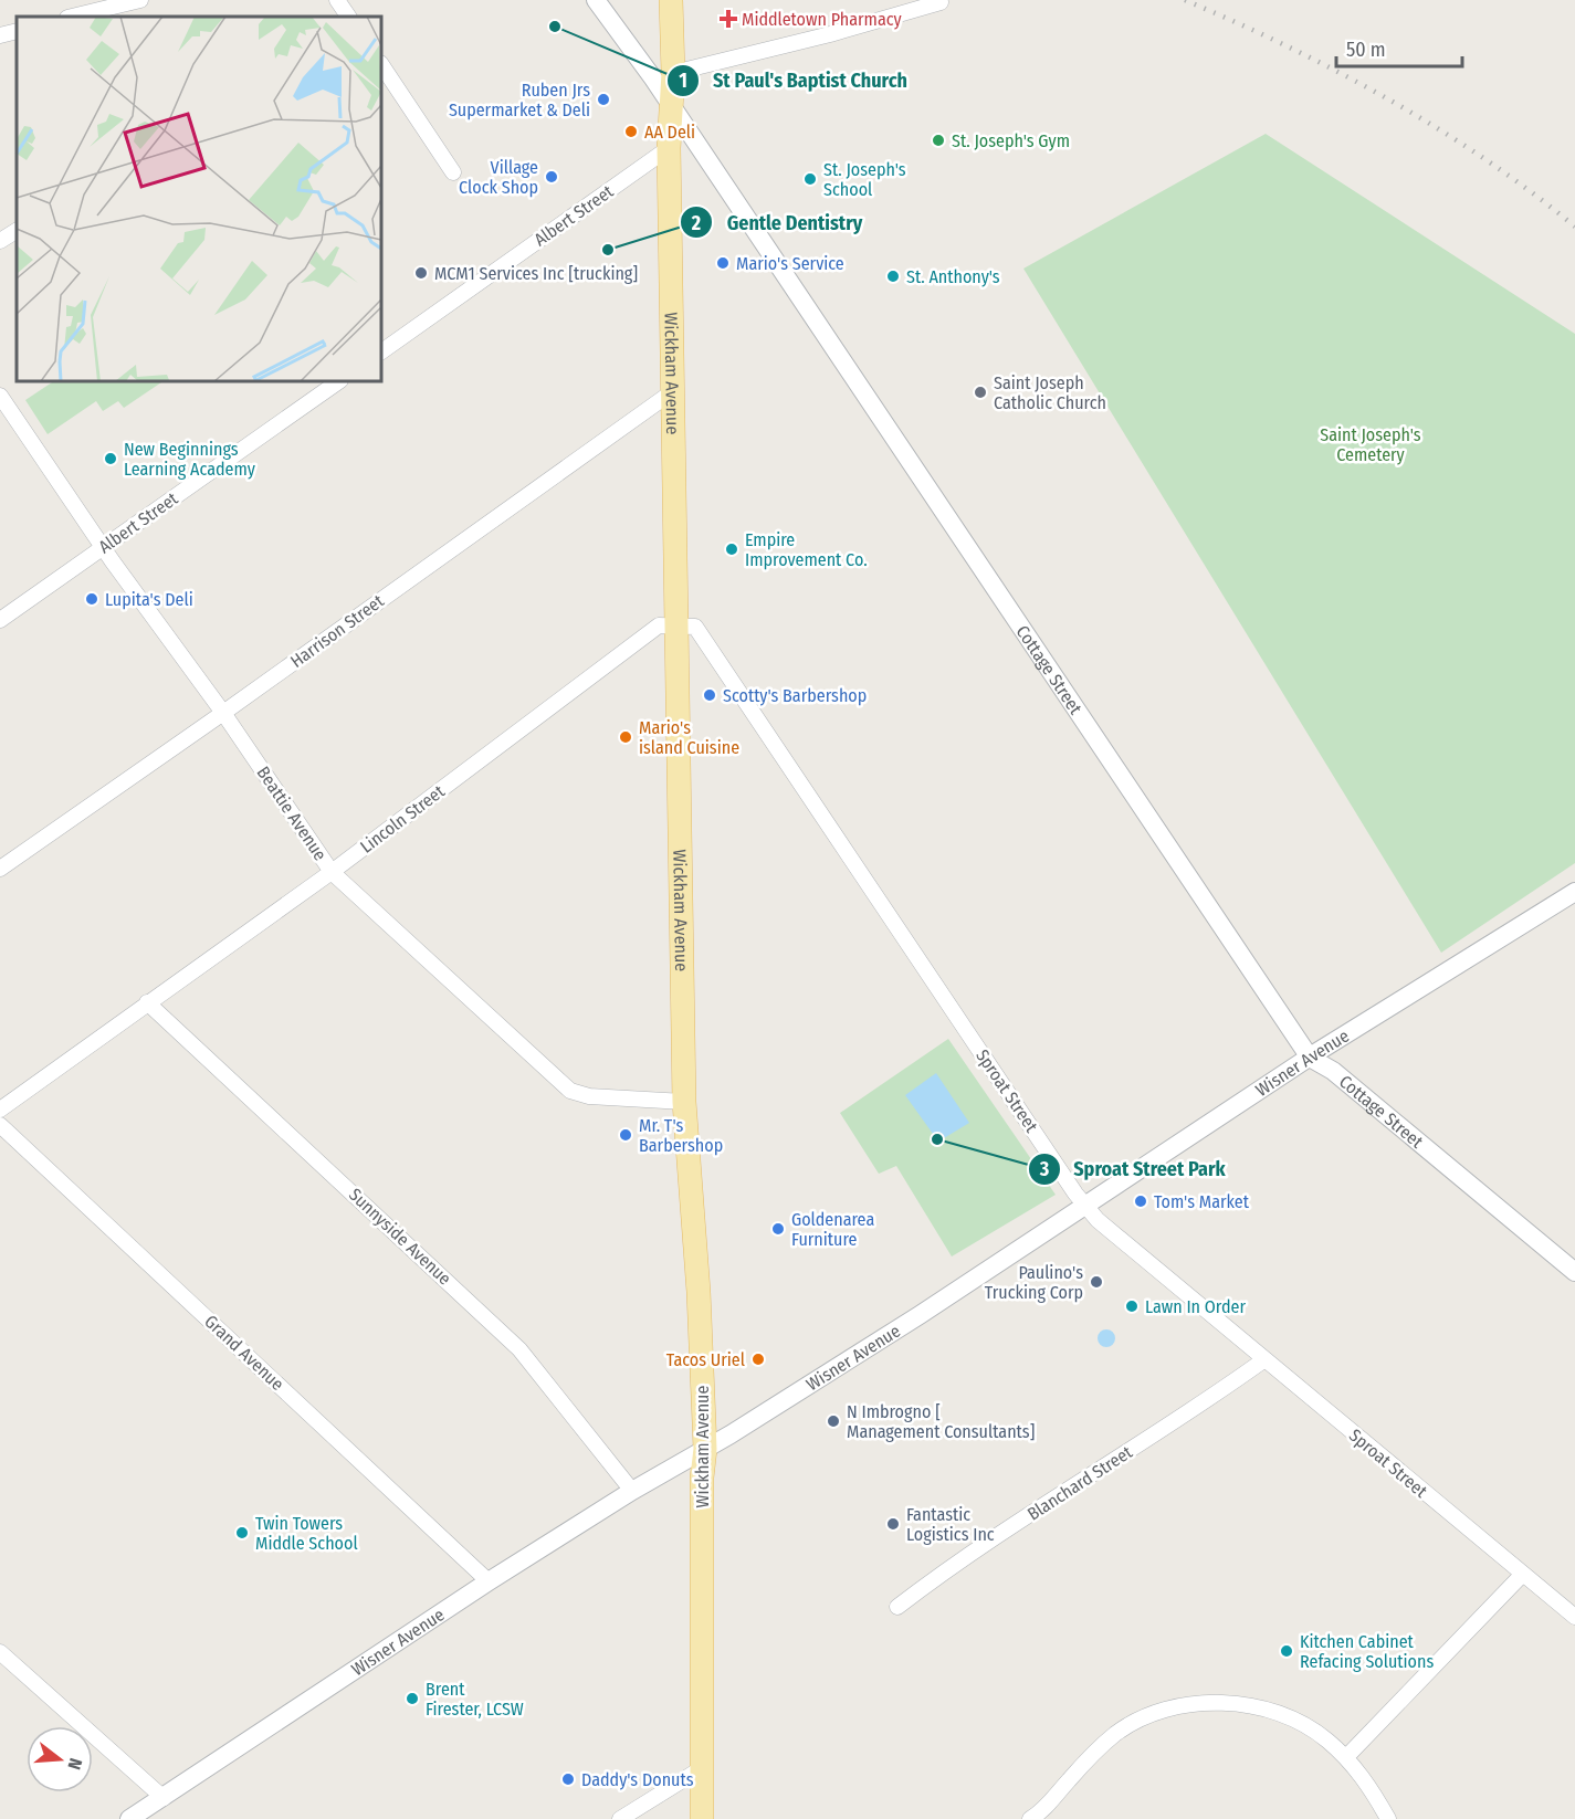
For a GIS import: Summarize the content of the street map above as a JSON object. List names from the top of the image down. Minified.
{"streets":{"main road":["Wickham Avenue"],"street":["Albert Street","Harrison Street","Cottage Street","Beattie Avenue","Lincoln Street","Wisner Avenue","Sproat Street","Sunnyside Avenue","Grand Avenue","Blanchard Street"]},"crossings":[["Albert Street","Wickham Avenue"],["Albert Street","Beattie Avenue"],["Wickham Avenue","Harrison Street"],["Wickham Avenue","Cottage Street"],["Wickham Avenue","Beattie Avenue"],["Wickham Avenue","Lincoln Street"],["Wickham Avenue","Wisner Avenue"],["Wickham Avenue","Sproat Street"],["Harrison Street","Beattie Avenue"],["Cottage Street","Wisner Avenue"],["Beattie Avenue","Lincoln Street"],["Lincoln Street","Sproat Street"],["Lincoln Street","Sunnyside Avenue"],["Wisner Avenue","Sproat Street"],["Wisner Avenue","Sunnyside Avenue"],["Wisner Avenue","Grand Avenue"],["Sproat Street","Blanchard Street"]],"parks":["Saint Joseph's Cemetery"],"places":{"health":["Middletown Pharmacy"],"other":["St Paul's Baptist Church","Ruben Jrs Supermarket & Deli","AA Deli","St. Joseph's Gym","Village Clock Shop","St. Joseph's School","Gentle Dentistry","Mario's Service","MCM1 Services Inc [trucking]","St. Anthony's","Saint Joseph Catholic Church","New Beginnings Learning Academy","Empire Improvement Co.","Lupita's Deli","Scotty's Barbershop","Mario's island Cuisine","Mr. T's Barbershop","Sproat Street Park","Tom's Market","Goldenarea Furniture","Paulino's Trucking Corp","Lawn In Order","Tacos Uriel","N Imbrogno [ Management Consultants]","Fantastic Logistics Inc","Twin Towers Middle School","Kitchen Cabinet Refacing Solutions","Brent Firester, LCSW","Daddy's Donuts"]},"scale_bar":"50 m","north":"right"}
